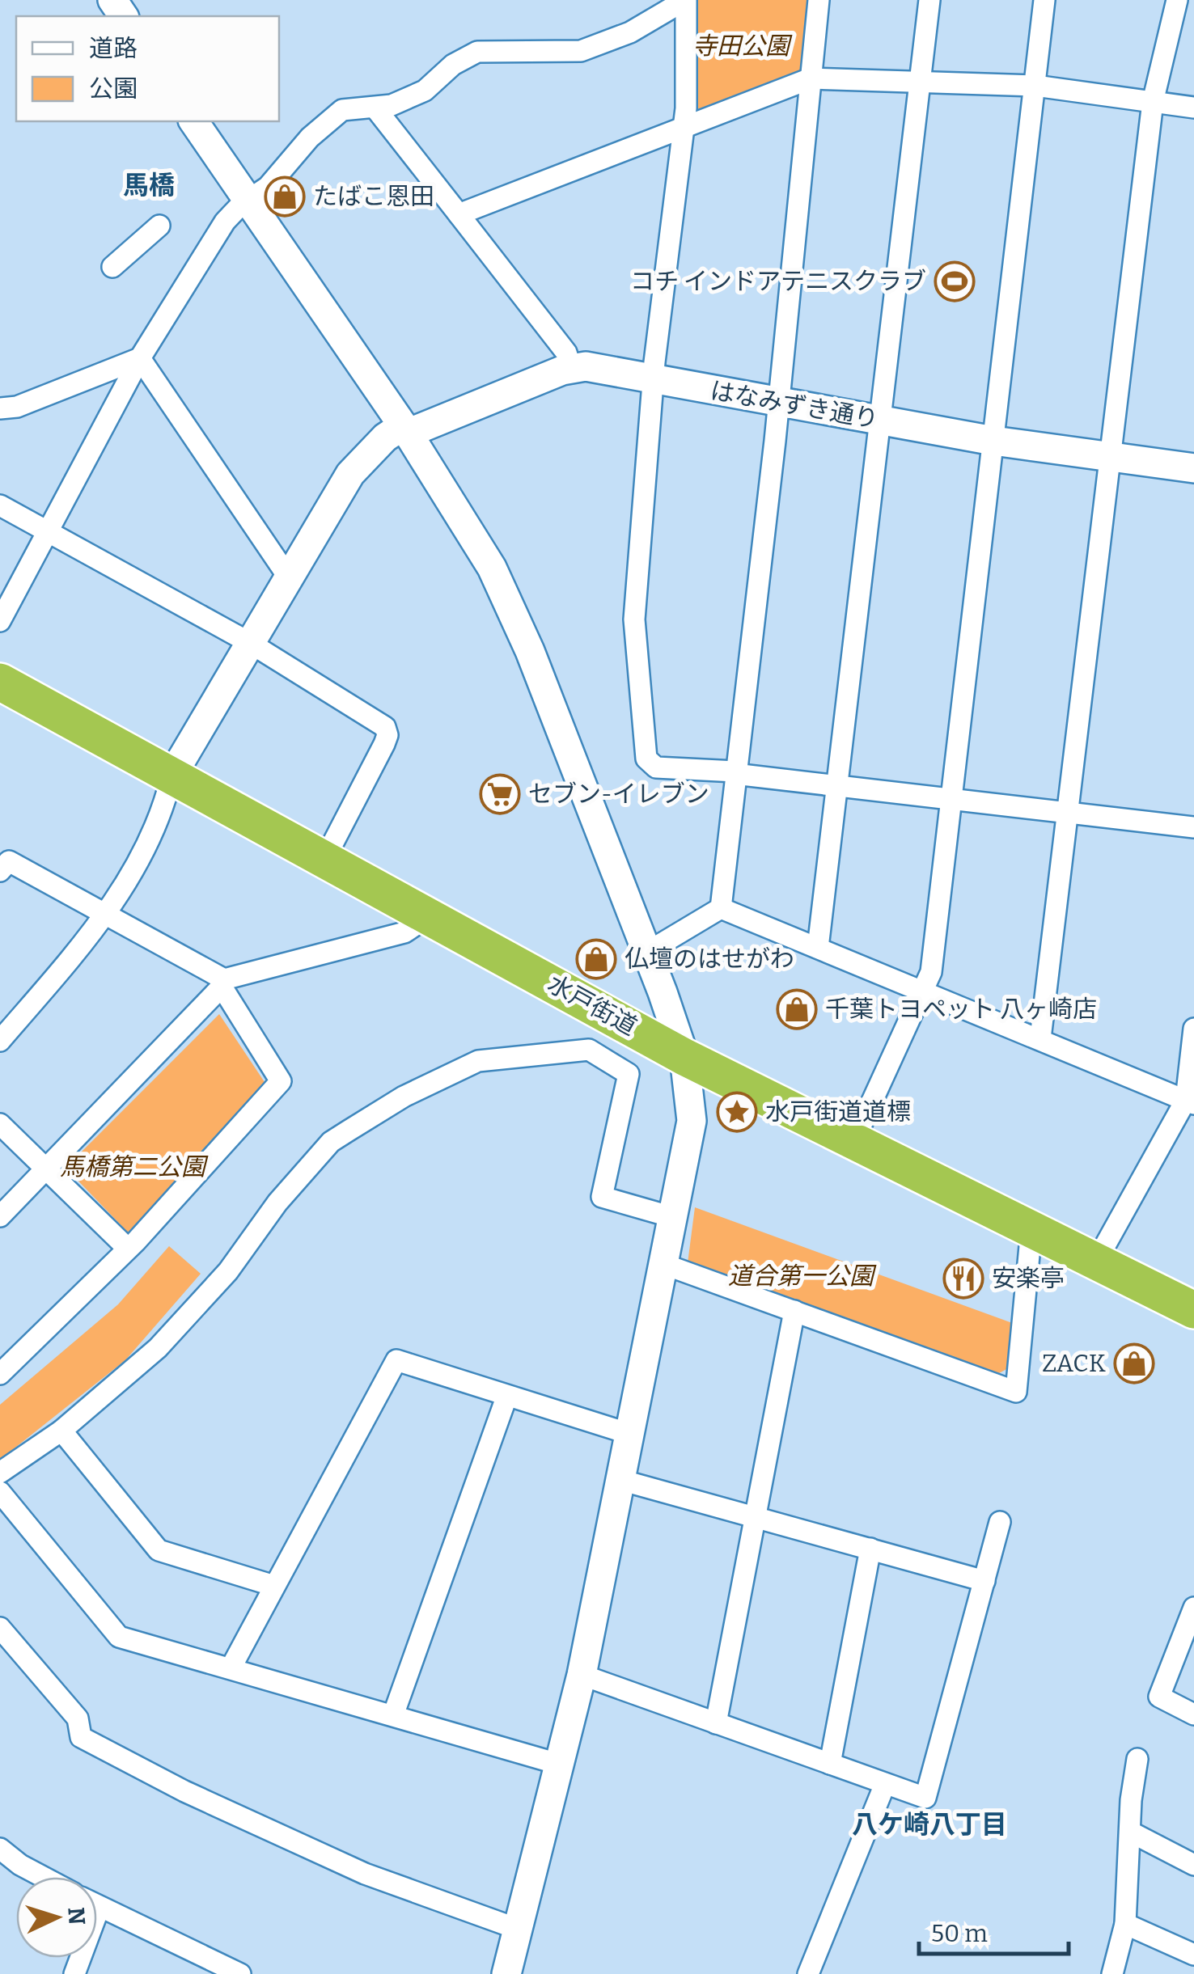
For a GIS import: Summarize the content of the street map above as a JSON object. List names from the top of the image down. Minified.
{"streets":{"highway":["水戸街道"],"street":["はなみずき通り"]},"crossings":[["はなみずき通り","水戸街道"]],"districts":["馬橋","八ケ崎八丁目"],"parks":["寺田公園","馬橋第二公園","道合第一公園"],"places":{"shop":["たばこ恩田","仏壇のはせがわ","千葉トヨペット 八ヶ崎店","ZACK"],"sports":["コチ インドアテニスクラブ"],"supermarket":["セブン-イレブン"],"place":["水戸街道道標"],"restaurant":["安楽亭"]},"legend":["道路","公園"],"scale_bar":"50 m","north":"right"}
